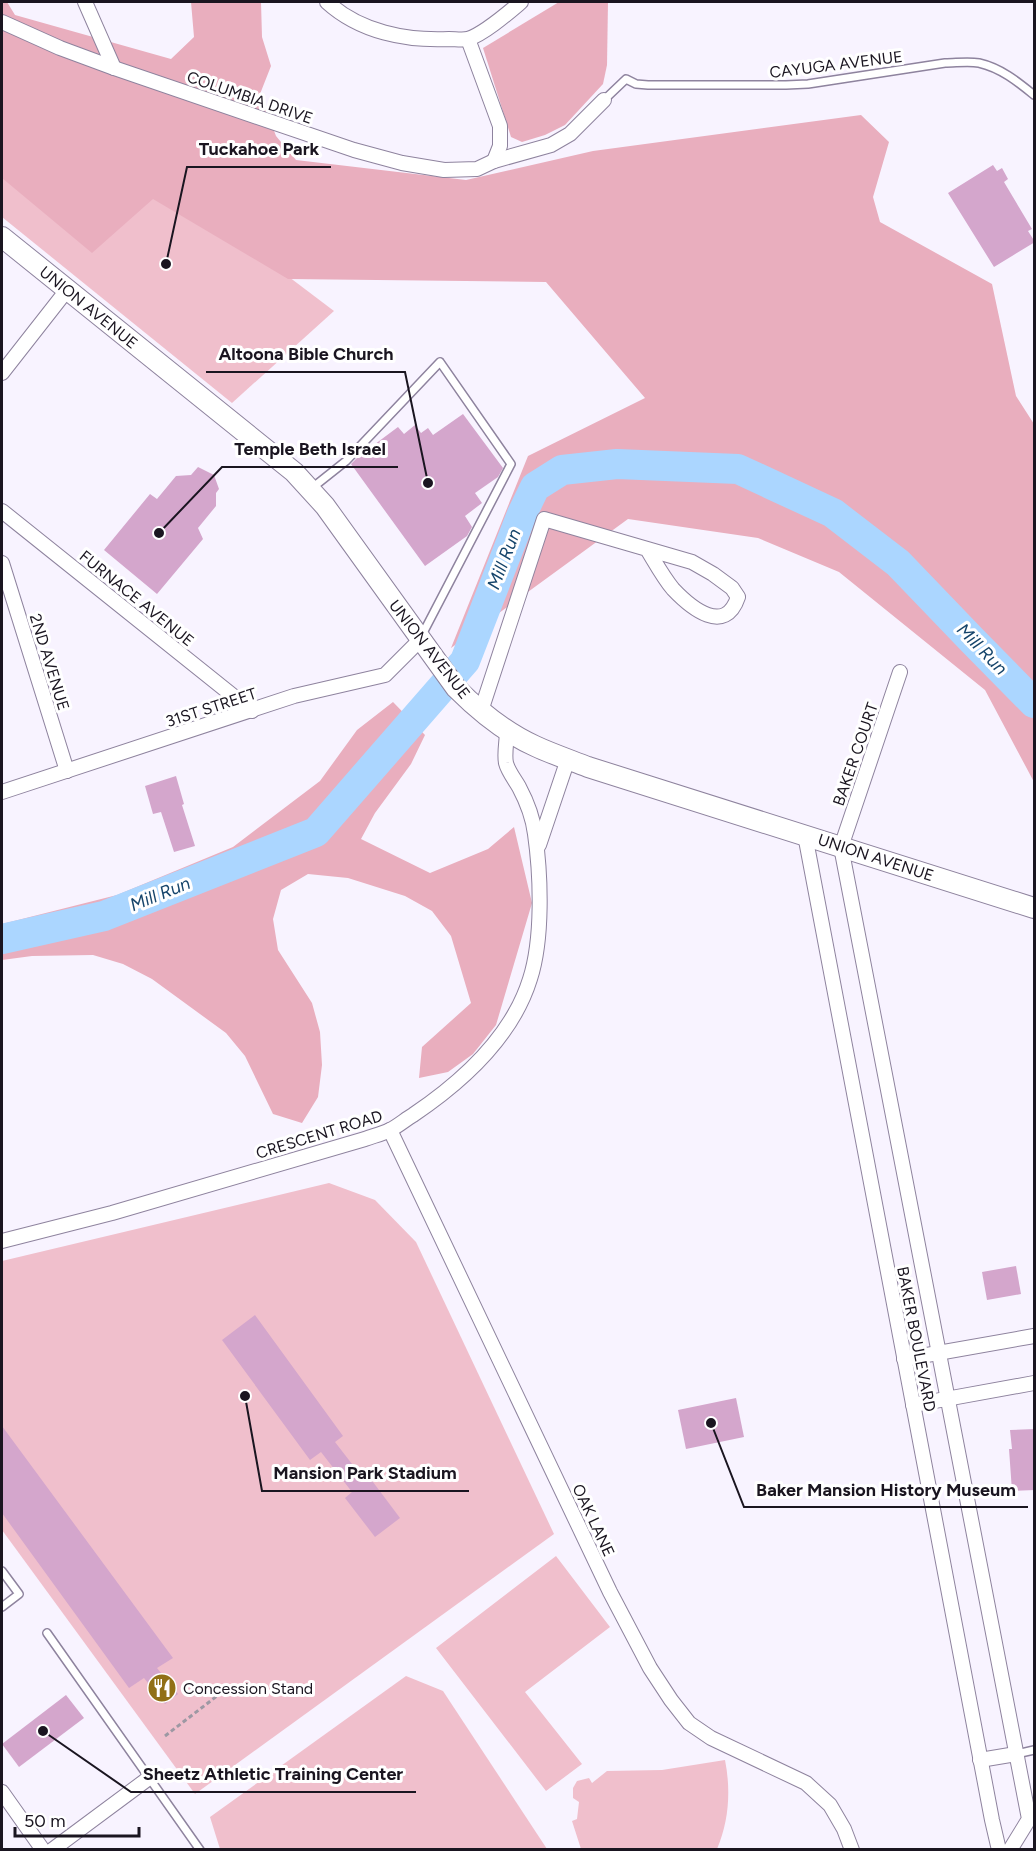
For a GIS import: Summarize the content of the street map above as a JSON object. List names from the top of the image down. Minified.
{"streets":{"main road":["UNION AVENUE"],"street":["COLUMBIA DRIVE","FURNACE AVENUE","2ND AVENUE","31ST STREET","BAKER COURT","CRESCENT ROAD","BAKER BOULEVARD","OAK LANE"],"lane":["CAYUGA AVENUE"]},"crossings":[["CAYUGA AVENUE","COLUMBIA DRIVE"],["UNION AVENUE","31ST STREET"],["UNION AVENUE","BAKER COURT"],["UNION AVENUE","CRESCENT ROAD"],["UNION AVENUE","BAKER BOULEVARD"],["FURNACE AVENUE","31ST STREET"],["2ND AVENUE","31ST STREET"],["BAKER COURT","BAKER BOULEVARD"],["CRESCENT ROAD","OAK LANE"]],"water":["Mill Run"],"places":{"other":["Tuckahoe Park","Altoona Bible Church","Temple Beth Israel","Mansion Park Stadium","Baker Mansion History Museum","Sheetz Athletic Training Center"],"restaurant":["Concession Stand"]},"scale_bar":"50 m"}
